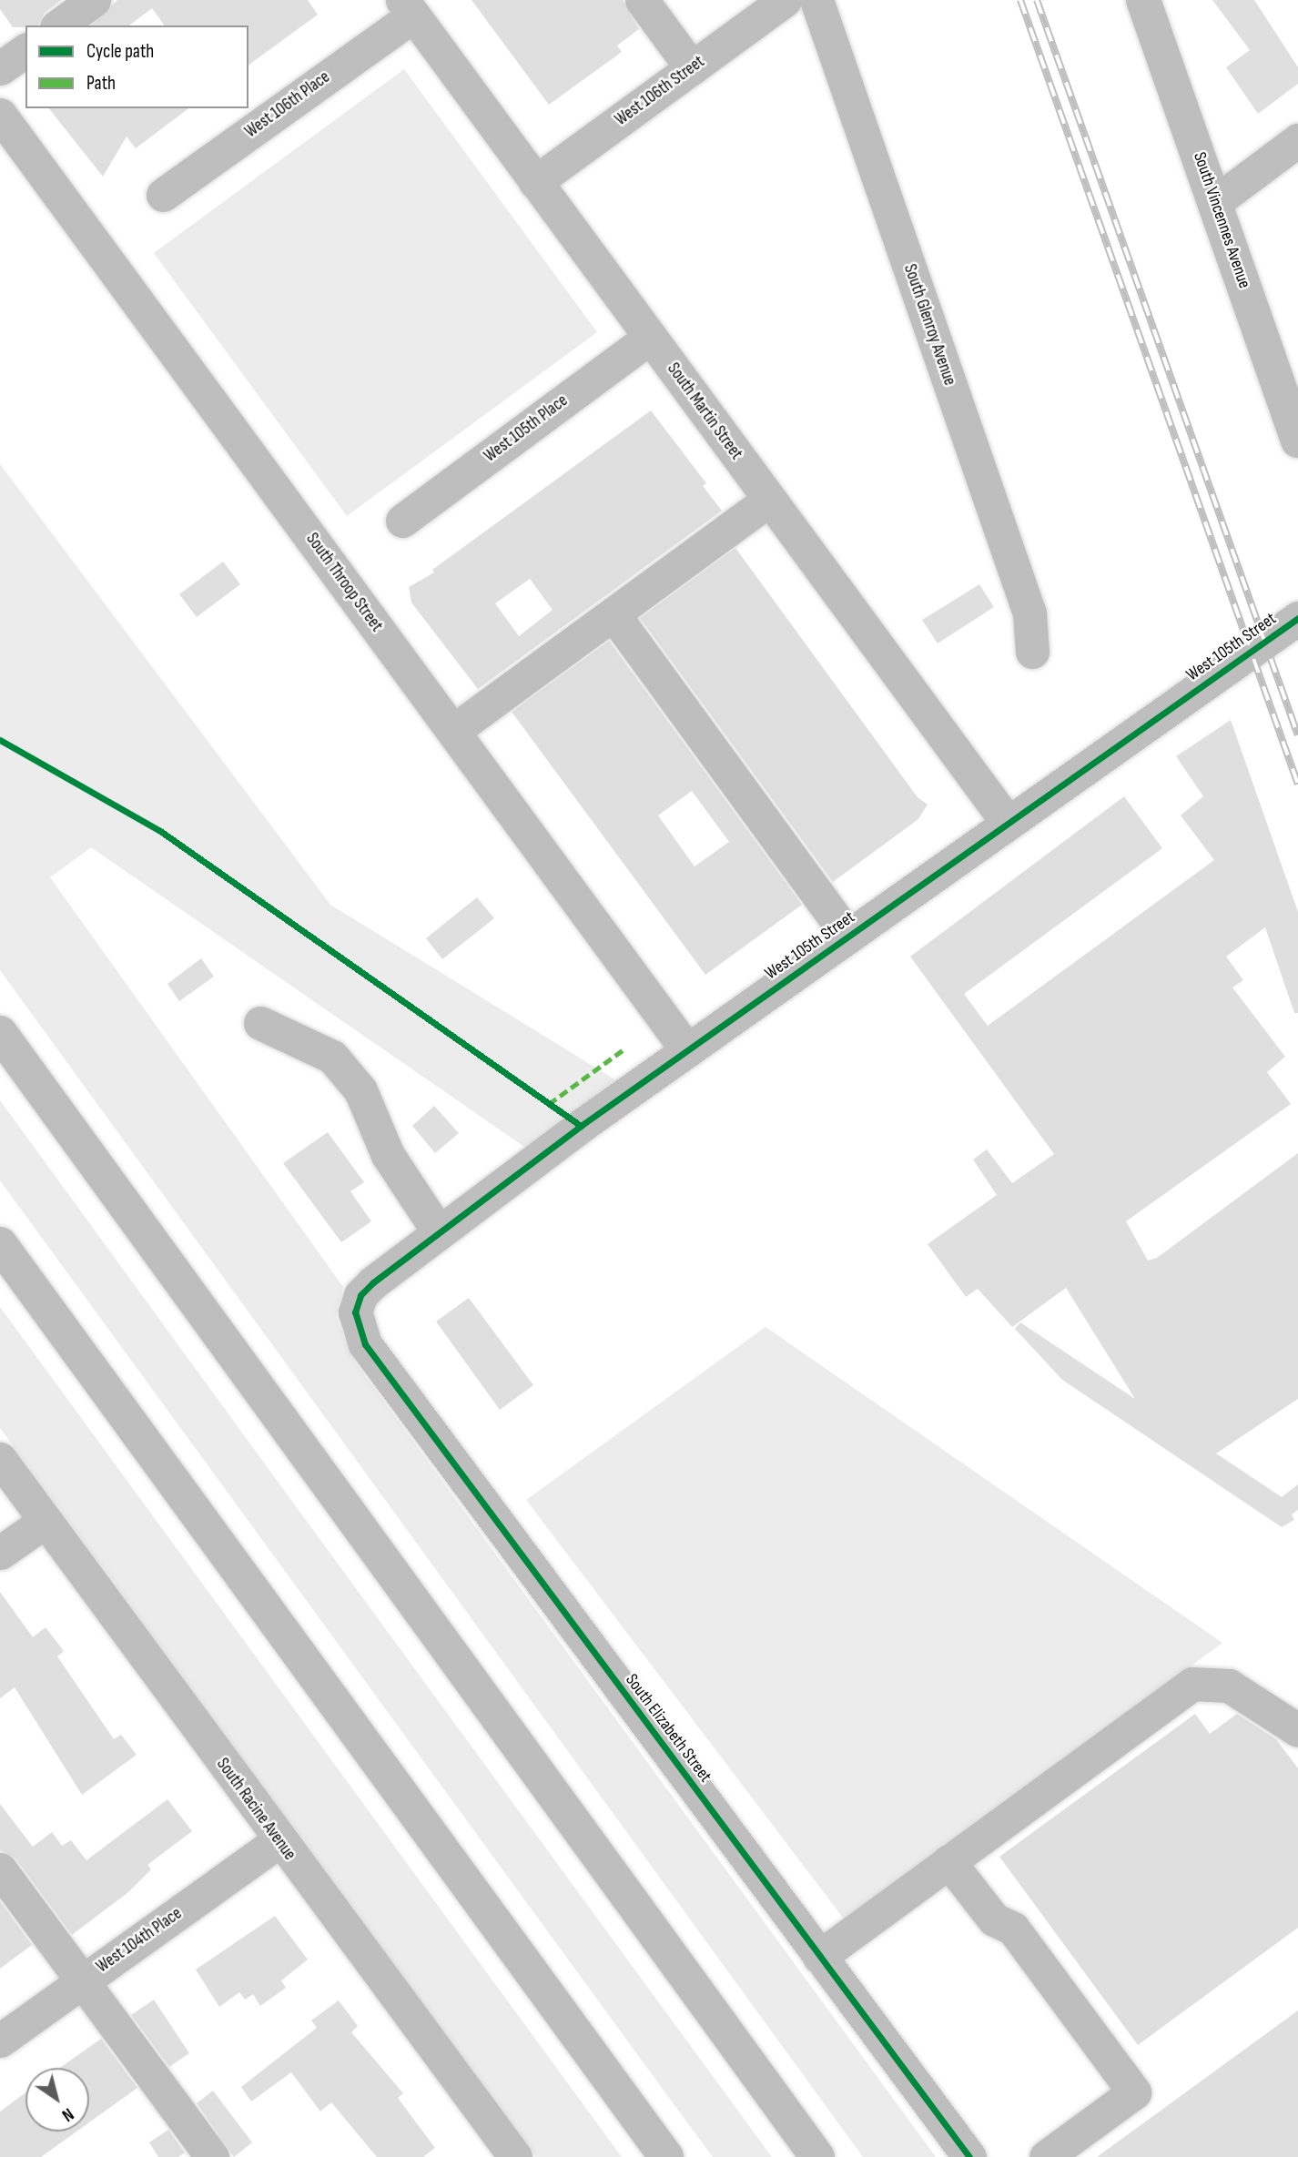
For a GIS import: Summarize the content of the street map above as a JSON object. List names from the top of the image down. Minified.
{"streets":{"main road":["South Vincennes Avenue"],"street":["West 106th Street","West 106th Place","South Glenroy Avenue","South Martin Street","West 105th Place","South Throop Street","West 105th Street","South Elizabeth Street","South Racine Avenue","West 104th Place"]},"crossings":[["West 106th Street","South Martin Street"],["West 106th Place","South Martin Street"],["South Martin Street","West 105th Place"],["South Martin Street","West 105th Street"],["South Throop Street","West 105th Street"],["West 105th Street","South Elizabeth Street"],["South Racine Avenue","West 104th Place"]],"legend":["Cycle path","Path"],"north":"bottom right"}
